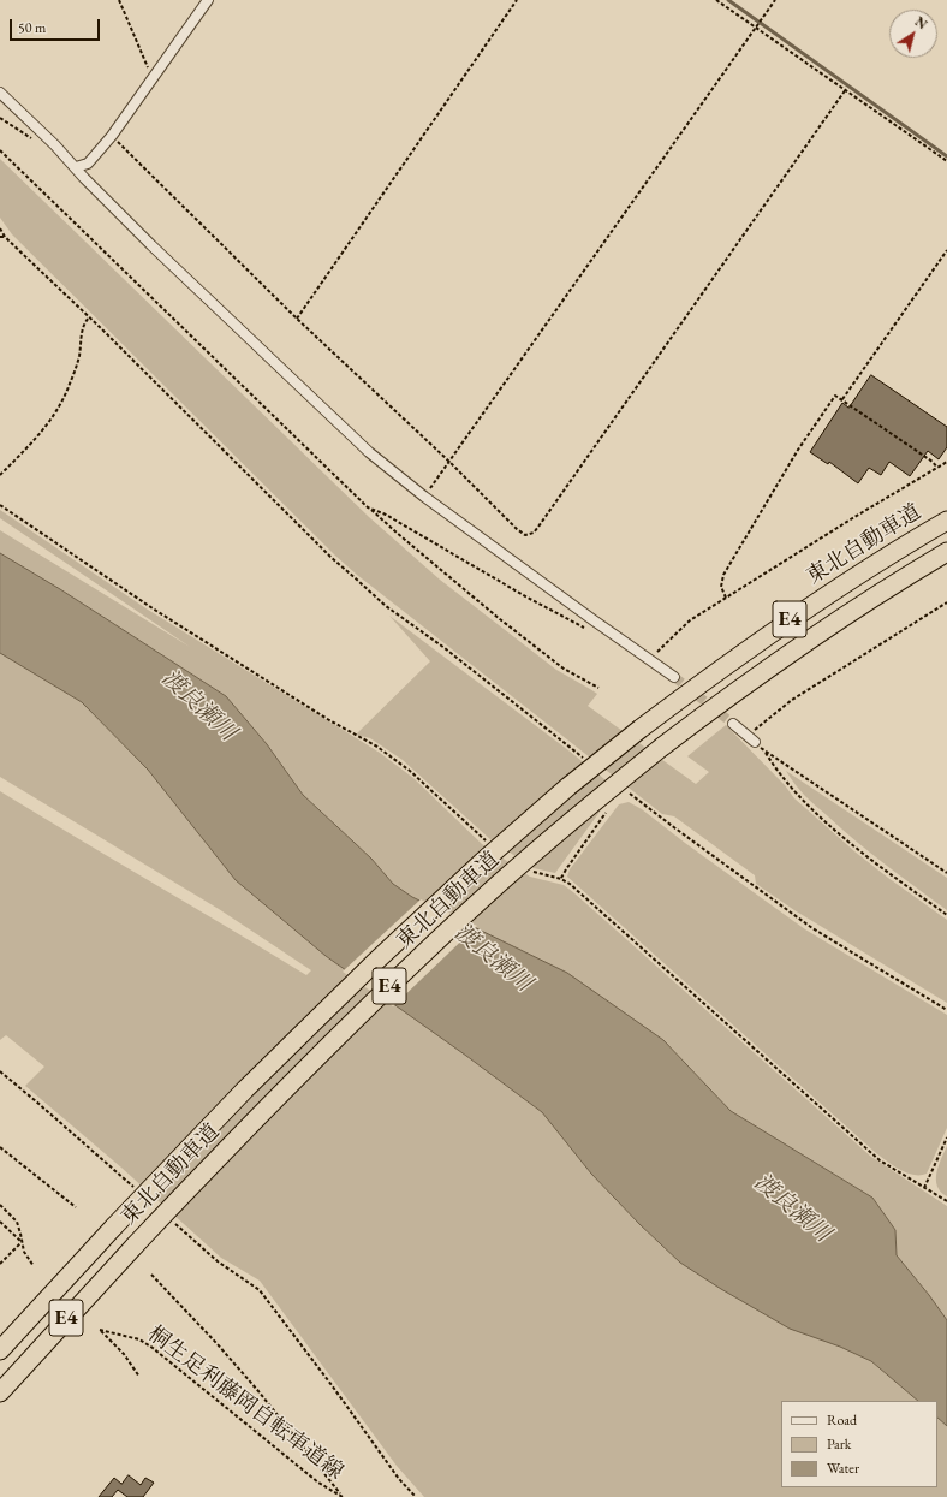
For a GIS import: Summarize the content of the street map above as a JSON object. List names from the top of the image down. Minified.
{"streets":{"highway":["東北自動車道","E4"],"path":["桐生足利藤岡自転車道線"]},"water":["渡良瀬川"],"legend":["Road","Park","Water"],"scale_bar":"50 m","north":"top right"}
